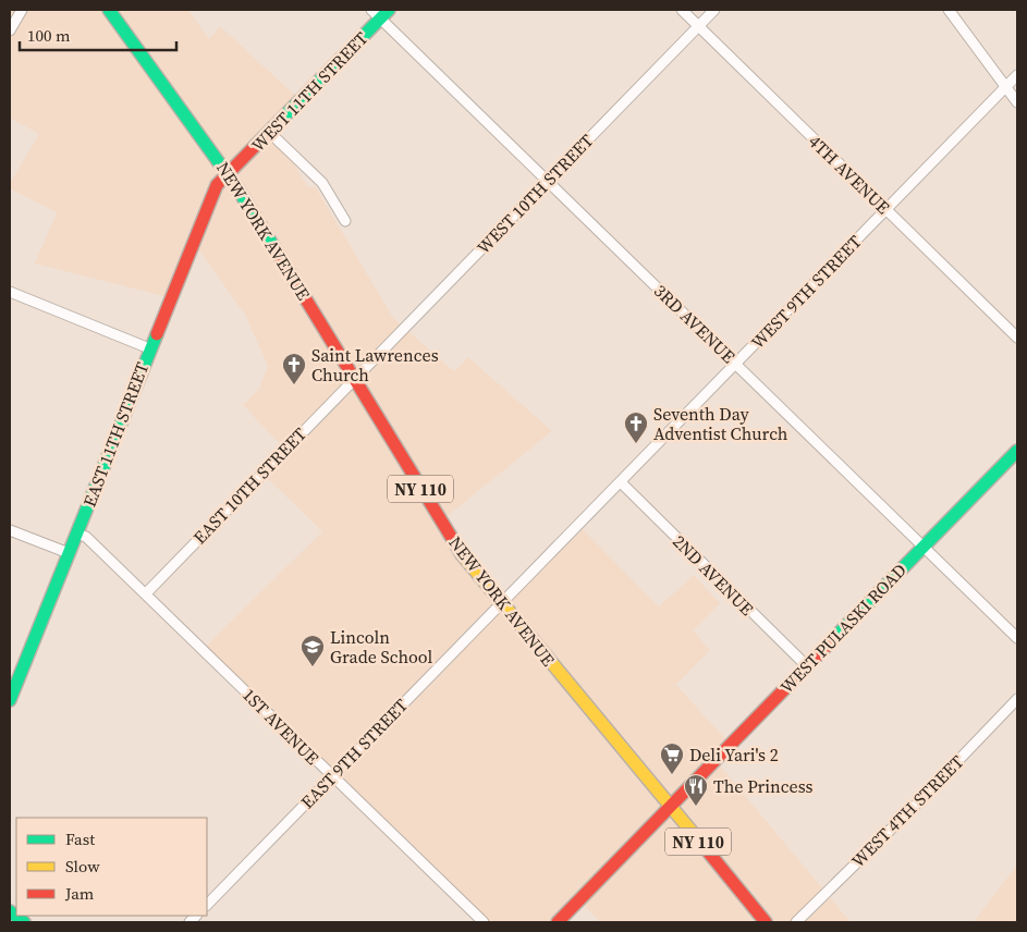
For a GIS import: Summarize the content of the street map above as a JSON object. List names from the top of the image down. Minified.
{"streets":{"main road":["WEST 11TH STREET","NEW YORK AVENUE","EAST 11TH STREET","NY 110","WEST PULASKI ROAD"],"street":["4TH AVENUE","WEST 10TH STREET","WEST 9TH STREET","3RD AVENUE","EAST 10TH STREET","2ND AVENUE","1ST AVENUE","EAST 9TH STREET","WEST 4TH STREET"]},"crossings":[["WEST 11TH STREET","NEW YORK AVENUE"],["WEST 11TH STREET","3RD AVENUE"],["WEST 11TH STREET","EAST 11TH STREET"],["4TH AVENUE","WEST 10TH STREET"],["4TH AVENUE","WEST 9TH STREET"],["WEST 10TH STREET","NEW YORK AVENUE"],["WEST 10TH STREET","3RD AVENUE"],["WEST 10TH STREET","EAST 10TH STREET"],["NEW YORK AVENUE","WEST 9TH STREET"],["NEW YORK AVENUE","EAST 11TH STREET"],["NEW YORK AVENUE","EAST 10TH STREET"],["NEW YORK AVENUE","WEST PULASKI ROAD"],["NEW YORK AVENUE","EAST 9TH STREET"],["WEST 9TH STREET","3RD AVENUE"],["WEST 9TH STREET","2ND AVENUE"],["WEST 9TH STREET","EAST 9TH STREET"],["3RD AVENUE","WEST PULASKI ROAD"],["EAST 11TH STREET","1ST AVENUE"],["EAST 10TH STREET","1ST AVENUE"],["2ND AVENUE","WEST PULASKI ROAD"],["1ST AVENUE","EAST 9TH STREET"]],"places":{"church":["Saint Lawrences Church","Seventh Day Adventist Church"],"school or university":["Lincoln Grade School"],"supermarket":["Deli Yari's 2"],"restaurant":["The Princess"]},"legend":["Fast","Slow","Jam"],"scale_bar":"100 m"}
